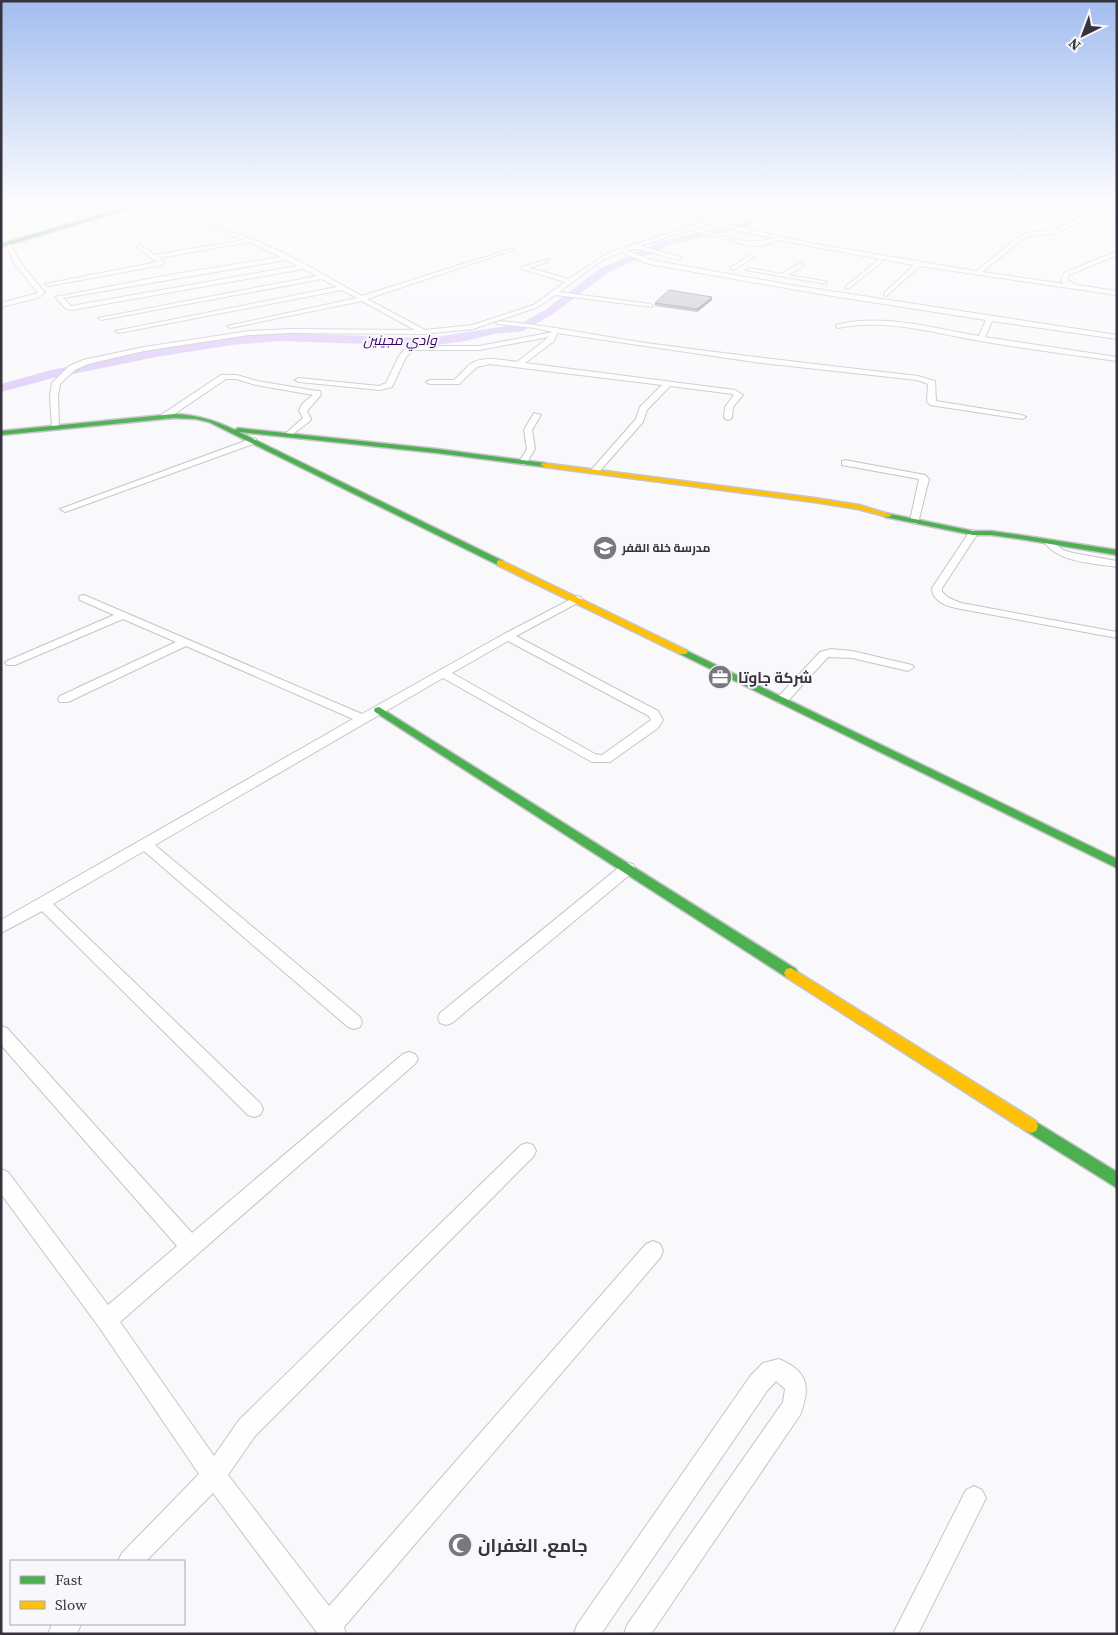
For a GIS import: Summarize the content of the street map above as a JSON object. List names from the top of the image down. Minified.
{"water":["وادي مجينين"],"places":{"school or university":["مدرسة خلة القفر"],"office":["شركة جاوتا"],"mosque":["جامع. الغفران"]},"legend":["Fast","Slow"],"north":"bottom left"}
